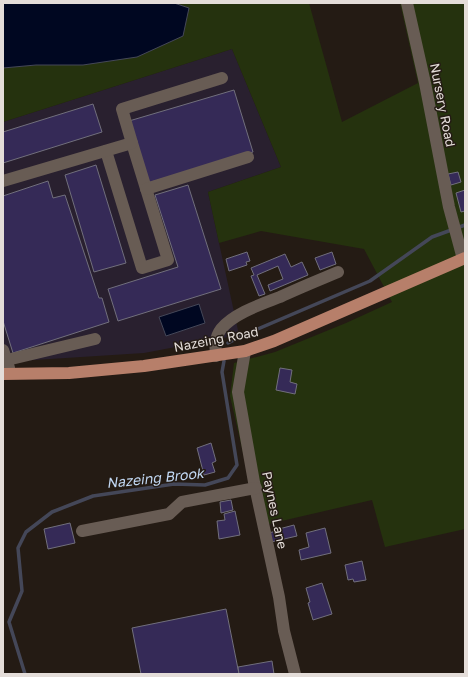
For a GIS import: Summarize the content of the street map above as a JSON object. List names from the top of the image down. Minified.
{"streets":{"main road":["Nazeing Road"],"lane":["Nursery Road","Paynes Lane"]},"crossings":[["Nursery Road","Nazeing Road"],["Nazeing Road","Paynes Lane"]],"water":["Nazeing Brook"]}
